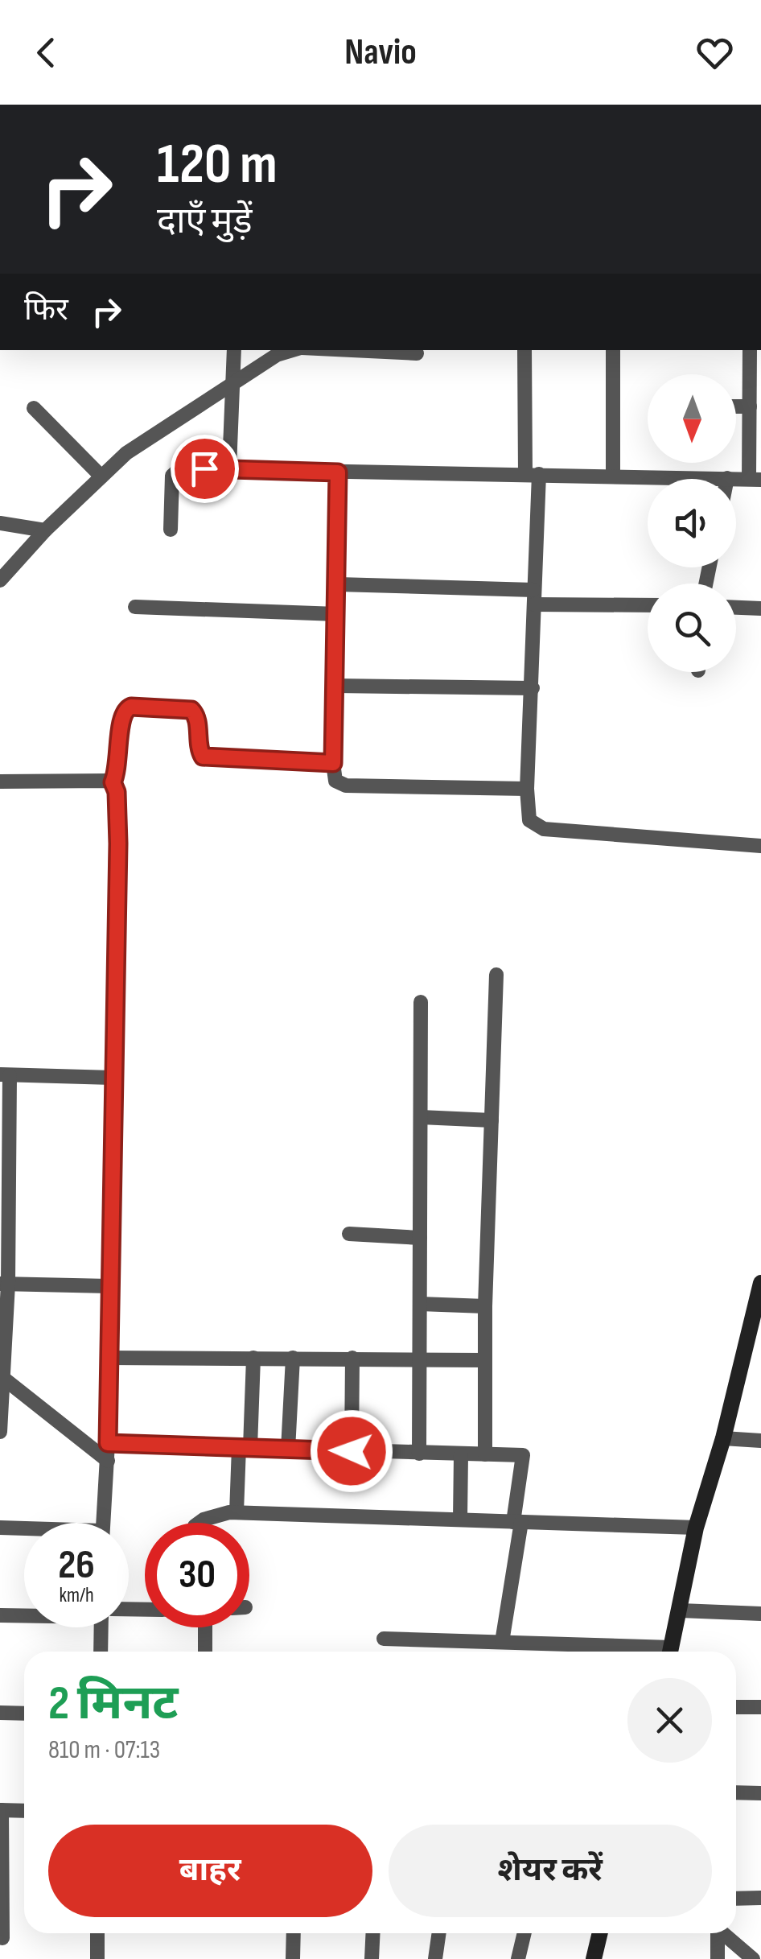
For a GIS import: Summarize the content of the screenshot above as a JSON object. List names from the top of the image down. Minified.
{"north":"bottom","page":{"header":"Navio","turn":["120 m","दाएँ मुड़ें"],"then":"फिर","speed":"26 km/h","limit":"30","heading":["2 मिनट","810 m · 07:13"],"buttons":["बाहर","शेयर करें"]}}
